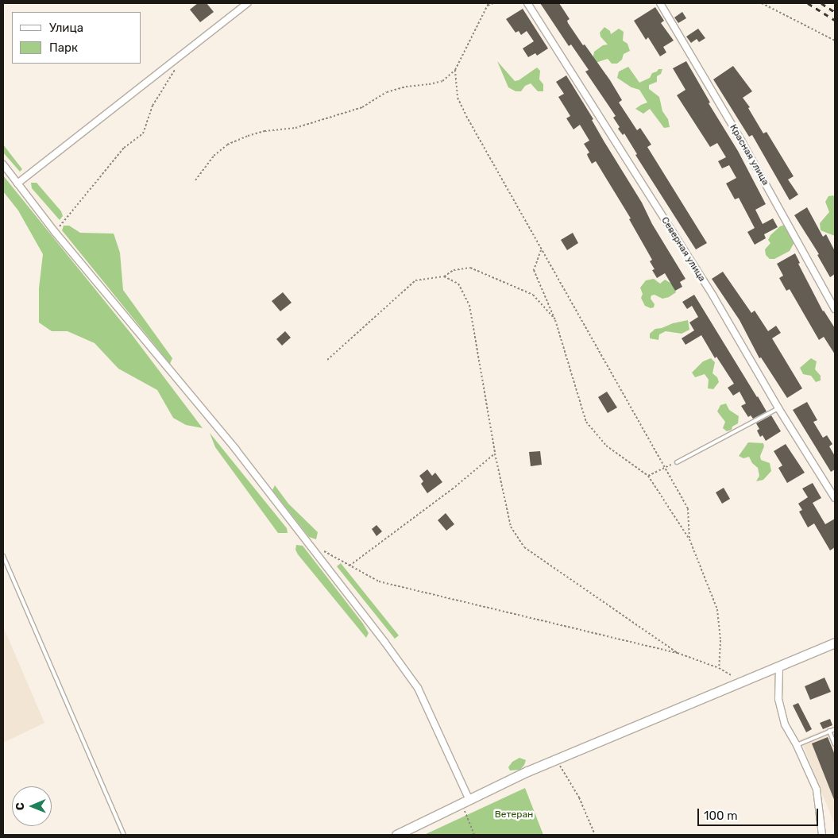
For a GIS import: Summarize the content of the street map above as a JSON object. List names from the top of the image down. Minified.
{"streets":{"street":["Красная улица","Северная улица"]},"parks":["Ветеран"],"legend":["Улица","Парк"],"scale_bar":"100 m","north":"left"}
